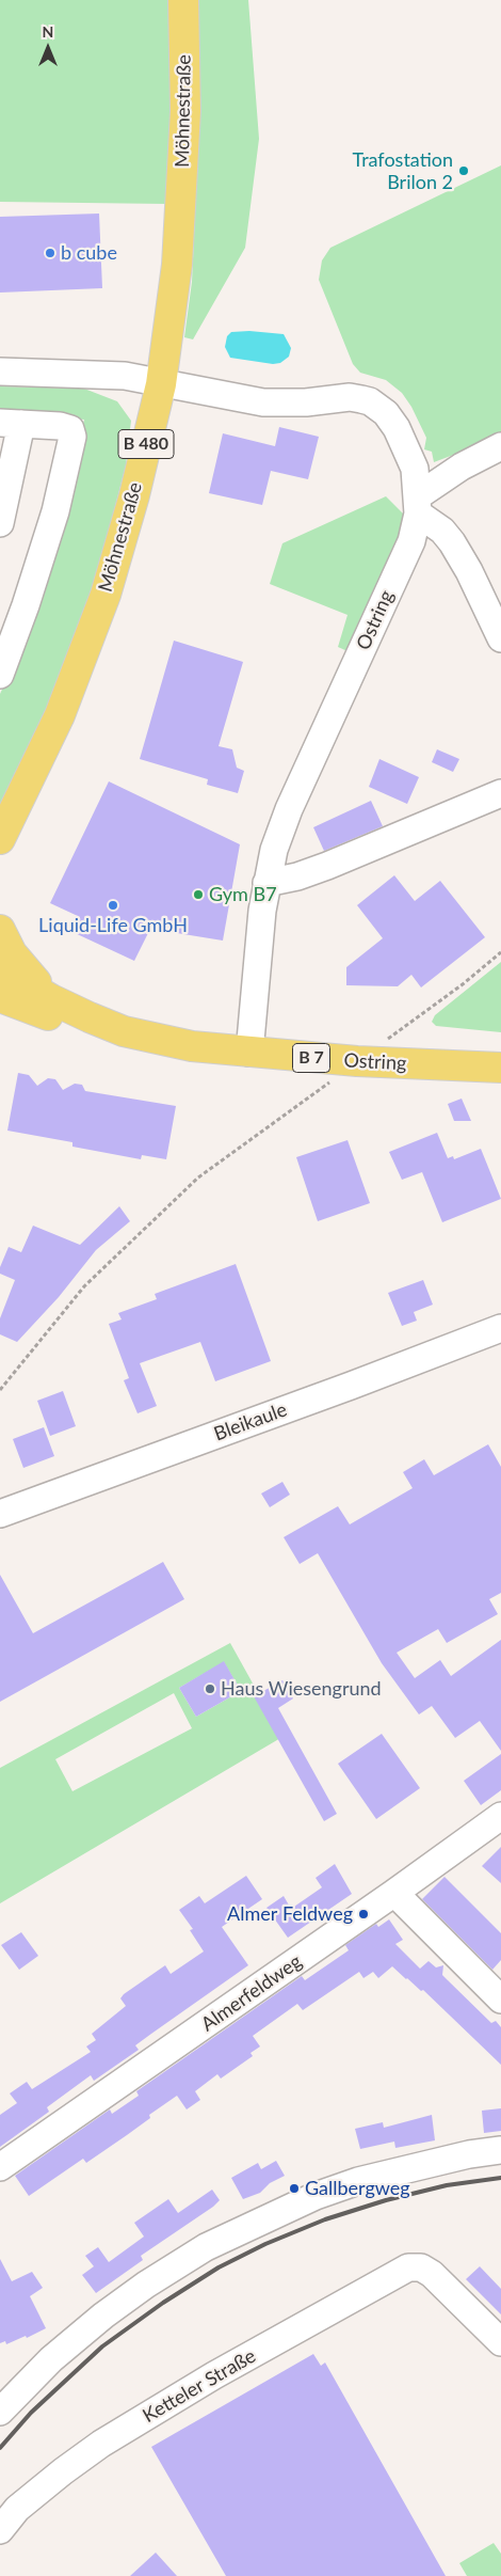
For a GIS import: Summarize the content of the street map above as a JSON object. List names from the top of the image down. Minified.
{"streets":{"main road":["Möhnestraße","B 480","Ostring","B 7"],"street":["Bleikaule","Almerfeldweg","Ketteler Straße"]},"crossings":[["Möhnestraße","Ostring"],["Ostring","B 7"]],"places":["Trafostation Brilon 2","b cube","Gym B7","Liquid-Life GmbH","Haus Wiesengrund","Almer Feldweg","Gallbergweg"],"north":"top"}
